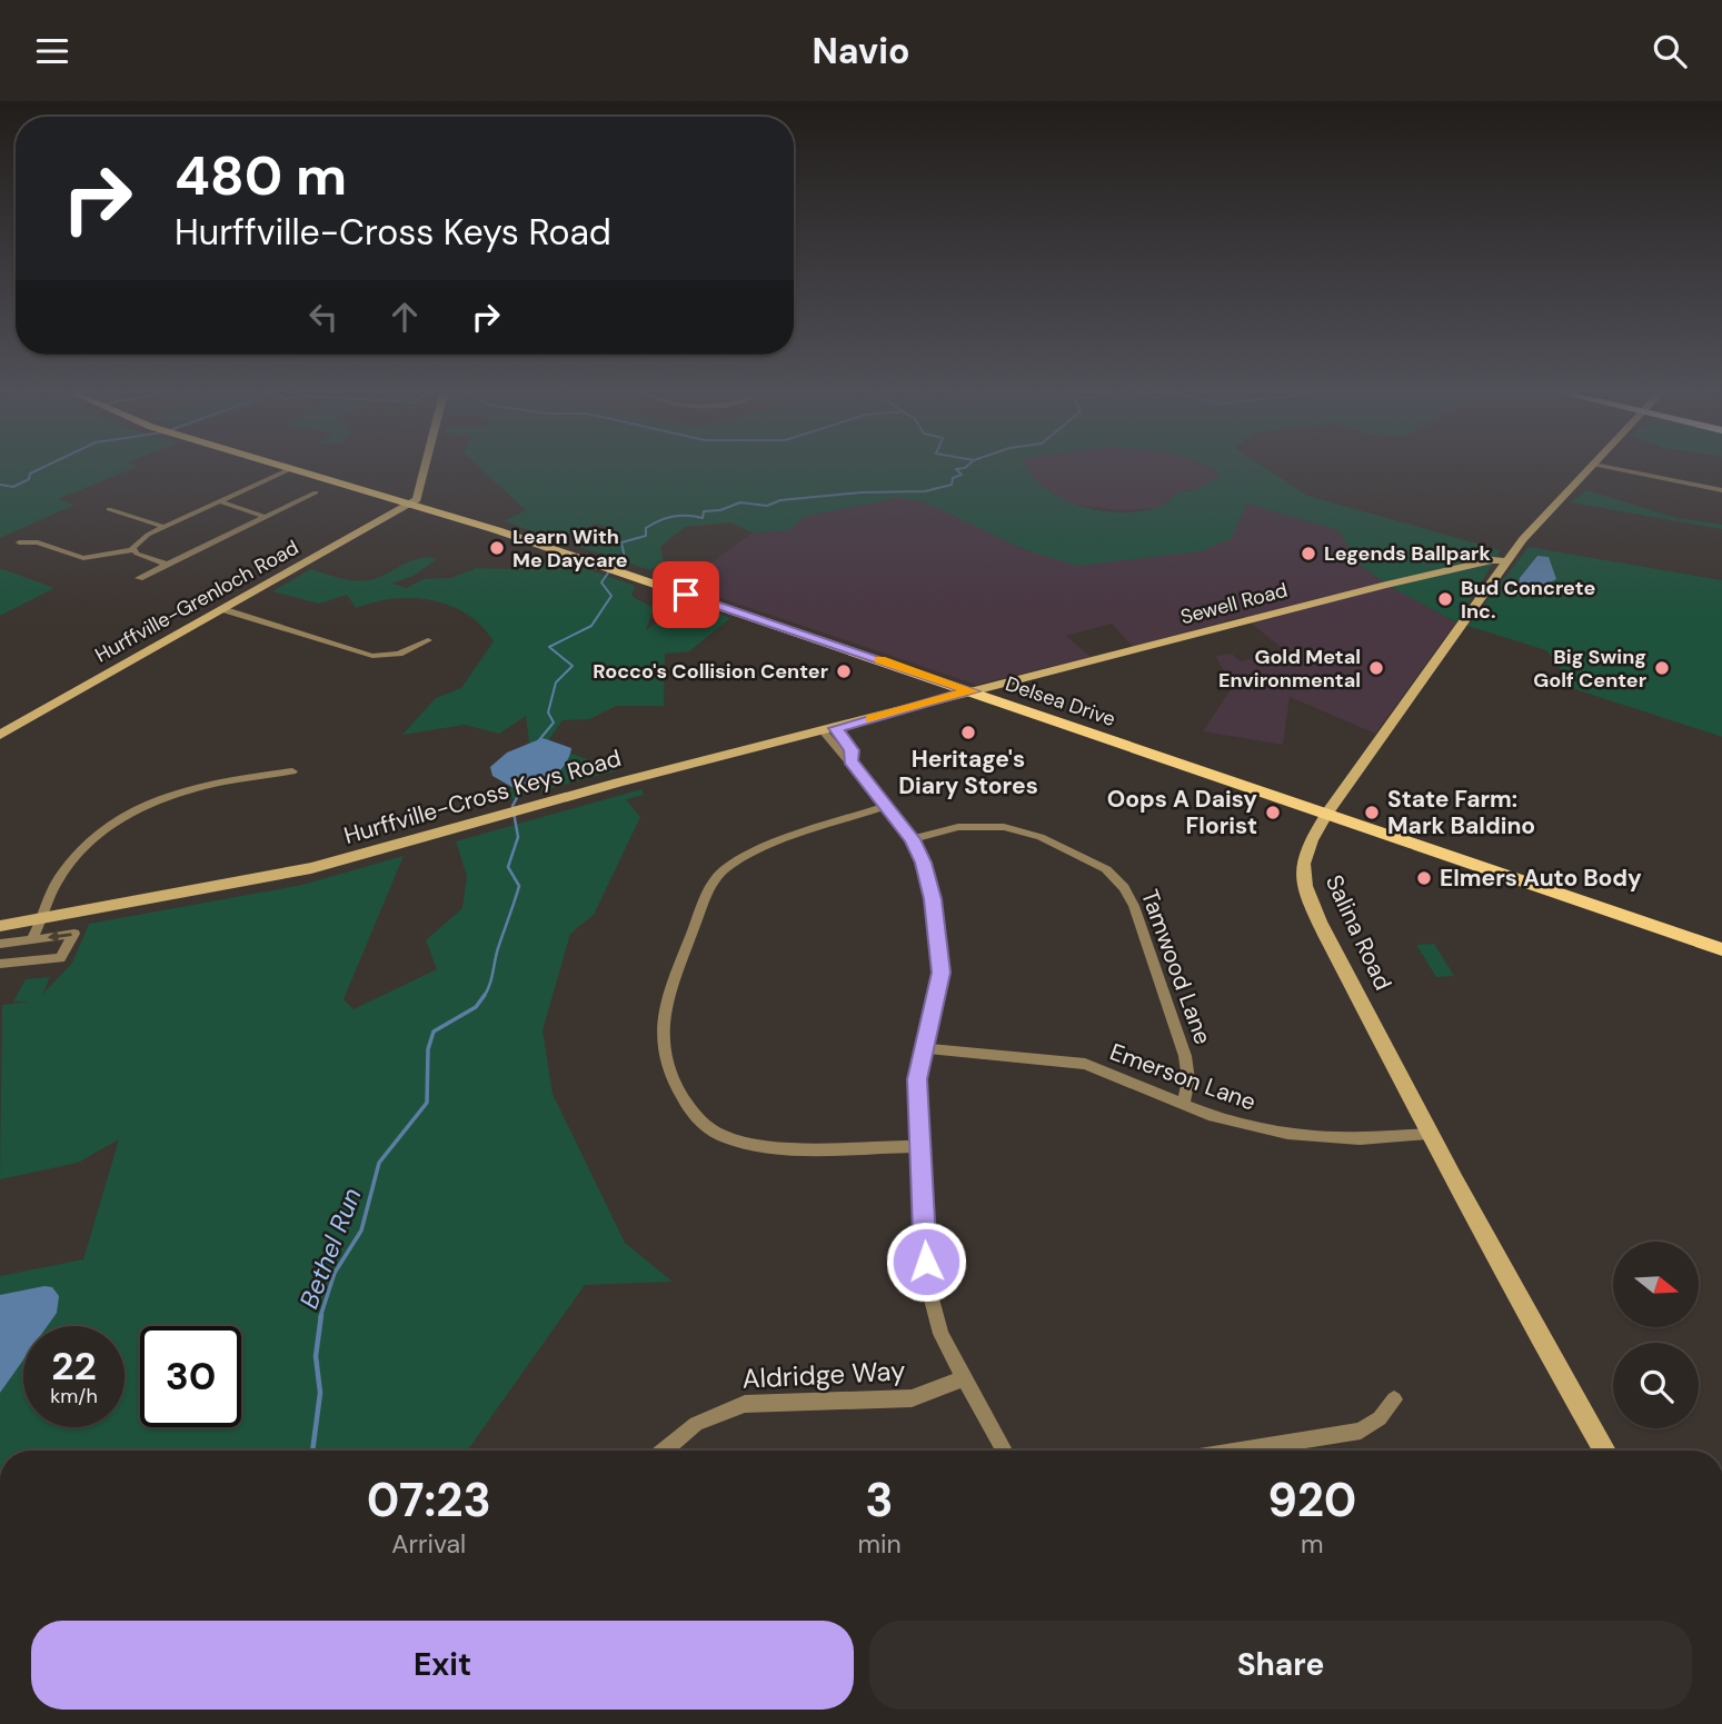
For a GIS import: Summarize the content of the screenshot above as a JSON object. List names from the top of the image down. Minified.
{"streets":{"main road":["Hurffville-Grenloch Road","Sewell Road","Delsea Drive","Hurffville-Cross Keys Road","Salina Road"],"street":["Tamwood Lane","Emerson Lane","Aldridge Way"]},"crossings":[["Hurffville-Grenloch Road","Delsea Drive"],["Sewell Road","Delsea Drive"],["Sewell Road","Hurffville-Cross Keys Road"],["Sewell Road","Salina Road"],["Delsea Drive","Hurffville-Cross Keys Road"],["Delsea Drive","Salina Road"],["Salina Road","Emerson Lane"],["Tamwood Lane","Emerson Lane"]],"water":["Bethel Run"],"places":["Learn With Me Daycare","Legends Ballpark","Bud Concrete Inc.","Gold Metal Environmental","Big Swing Golf Center","Rocco's Collision Center","Heritage's Diary Stores","Oops A Daisy Florist","State Farm: Mark Baldino","Elmers Auto Body"],"north":"right","page":{"header":"Navio","turn":["480 m","Hurffville-Cross Keys Road"],"speed":"22 km/h","limit":"30","eta":["07:23","Arrival","3","min","920","m"],"buttons":["Exit","Share"]}}
